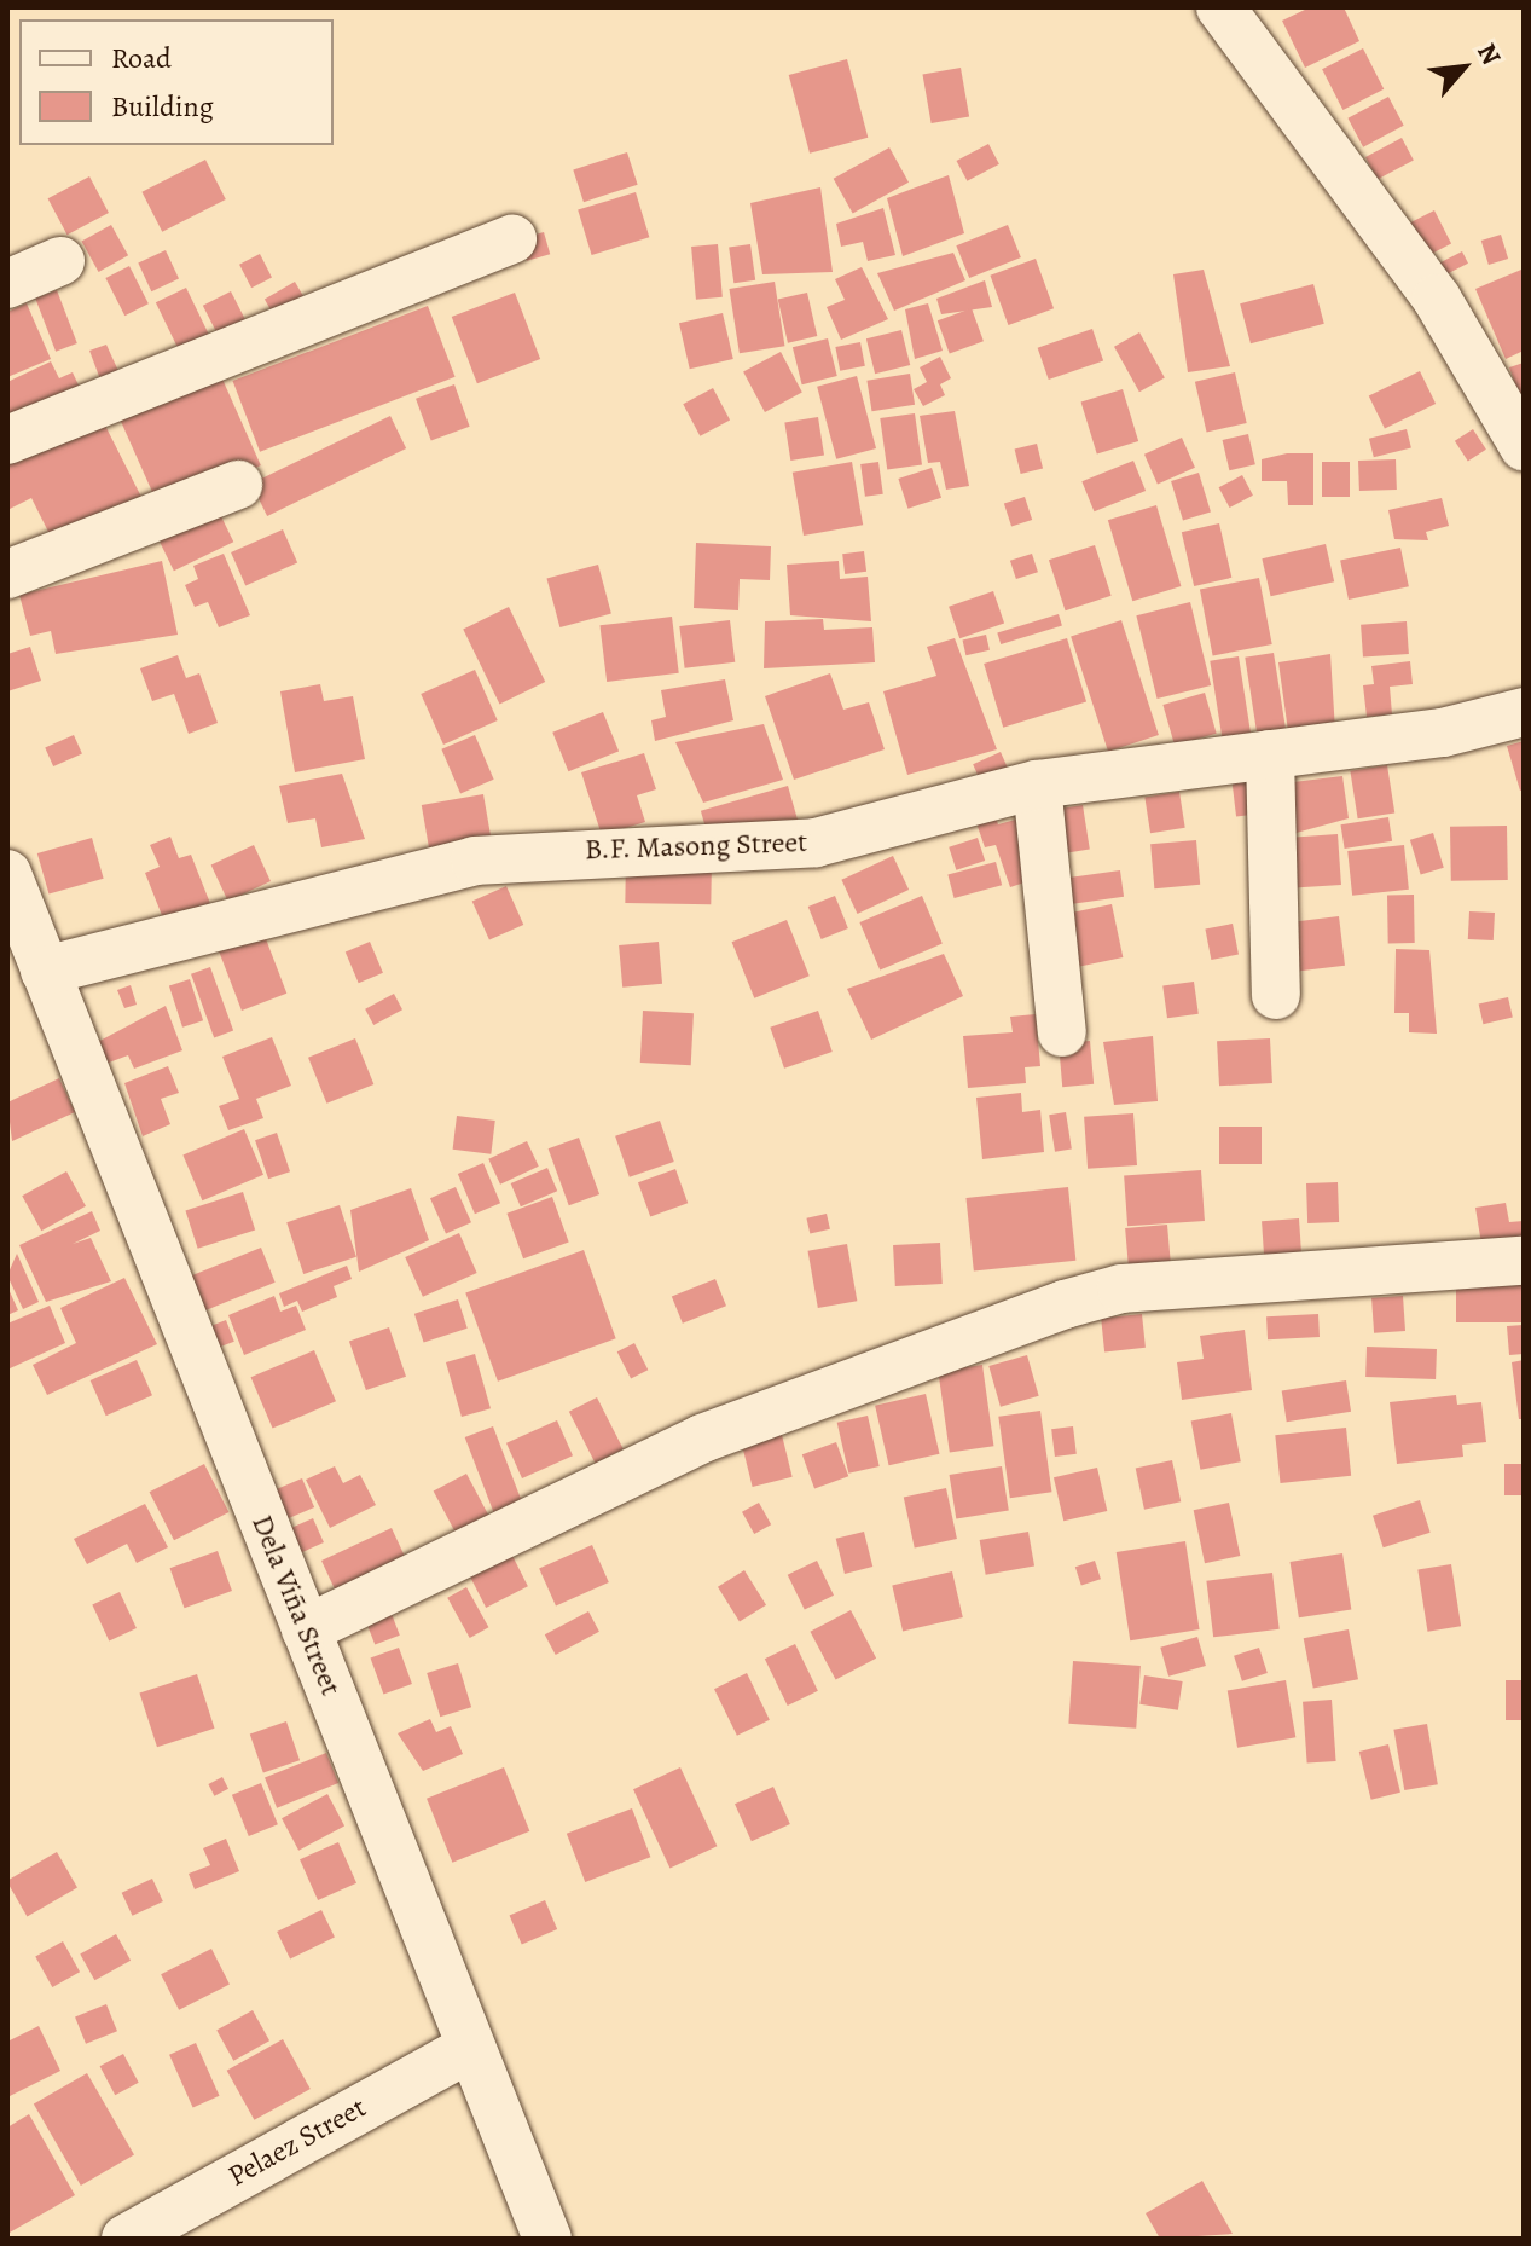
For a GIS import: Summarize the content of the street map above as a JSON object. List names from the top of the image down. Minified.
{"streets":{"street":["B.F. Masong Street","Dela Viña Street","Pelaez Street"]},"crossings":[["B.F. Masong Street","Dela Viña Street"],["Dela Viña Street","Pelaez Street"]],"legend":["Road","Building"],"north":"top right"}
